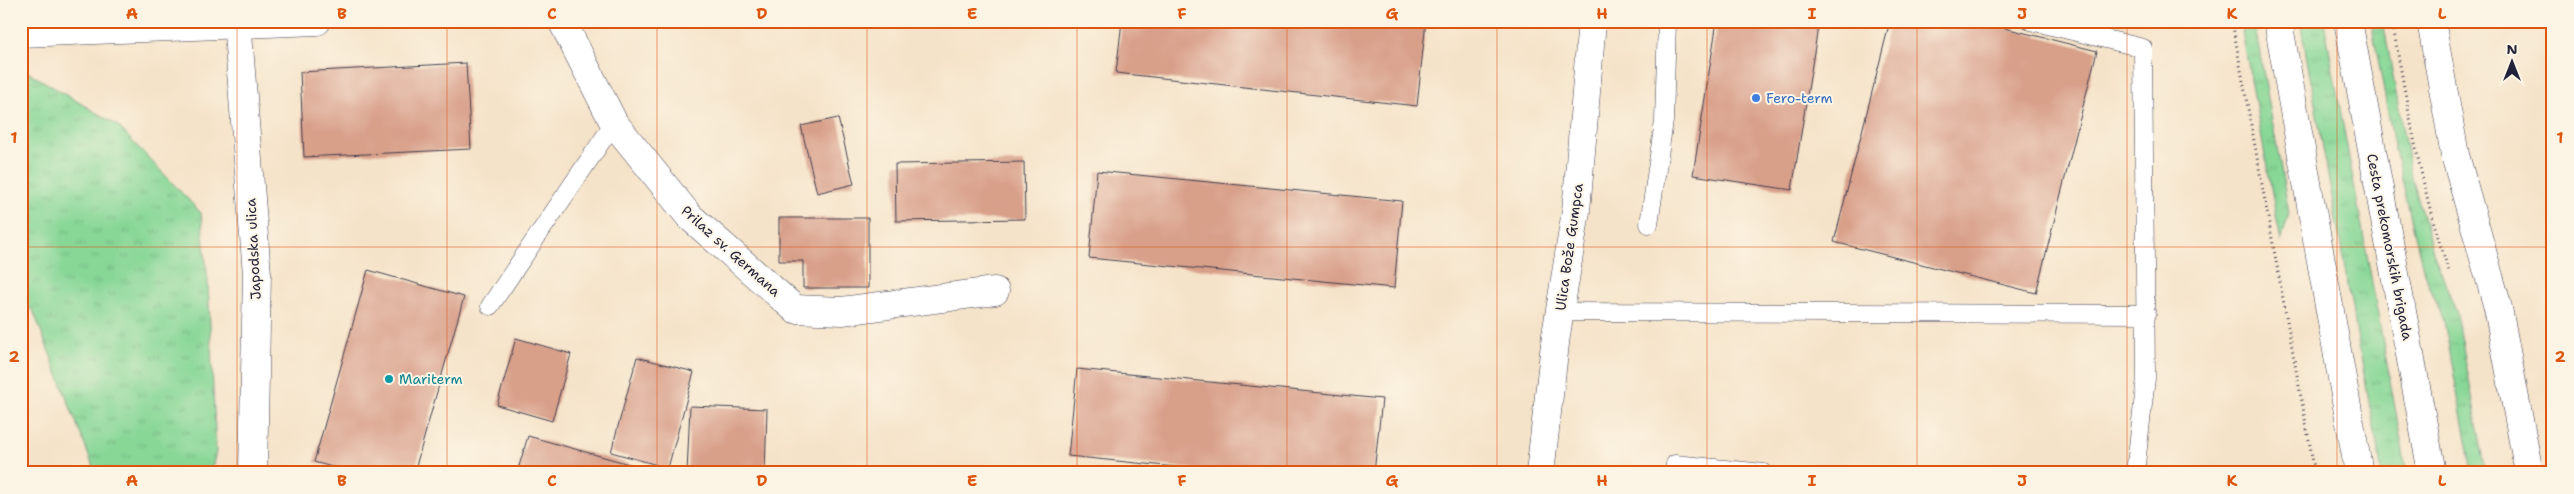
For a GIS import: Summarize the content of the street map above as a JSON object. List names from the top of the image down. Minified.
{"streets":{"street":["Ulica Bože Gumpca","Cesta prekomorskih brigada","Japodska ulica","Prilaz sv. Germana"]},"places":["Fero-term","Mariterm"],"north":"top","grid":{"columns":["A","B","C","D","E","F","G","H","I","J","K","L"],"rows":["1","2"]}}
